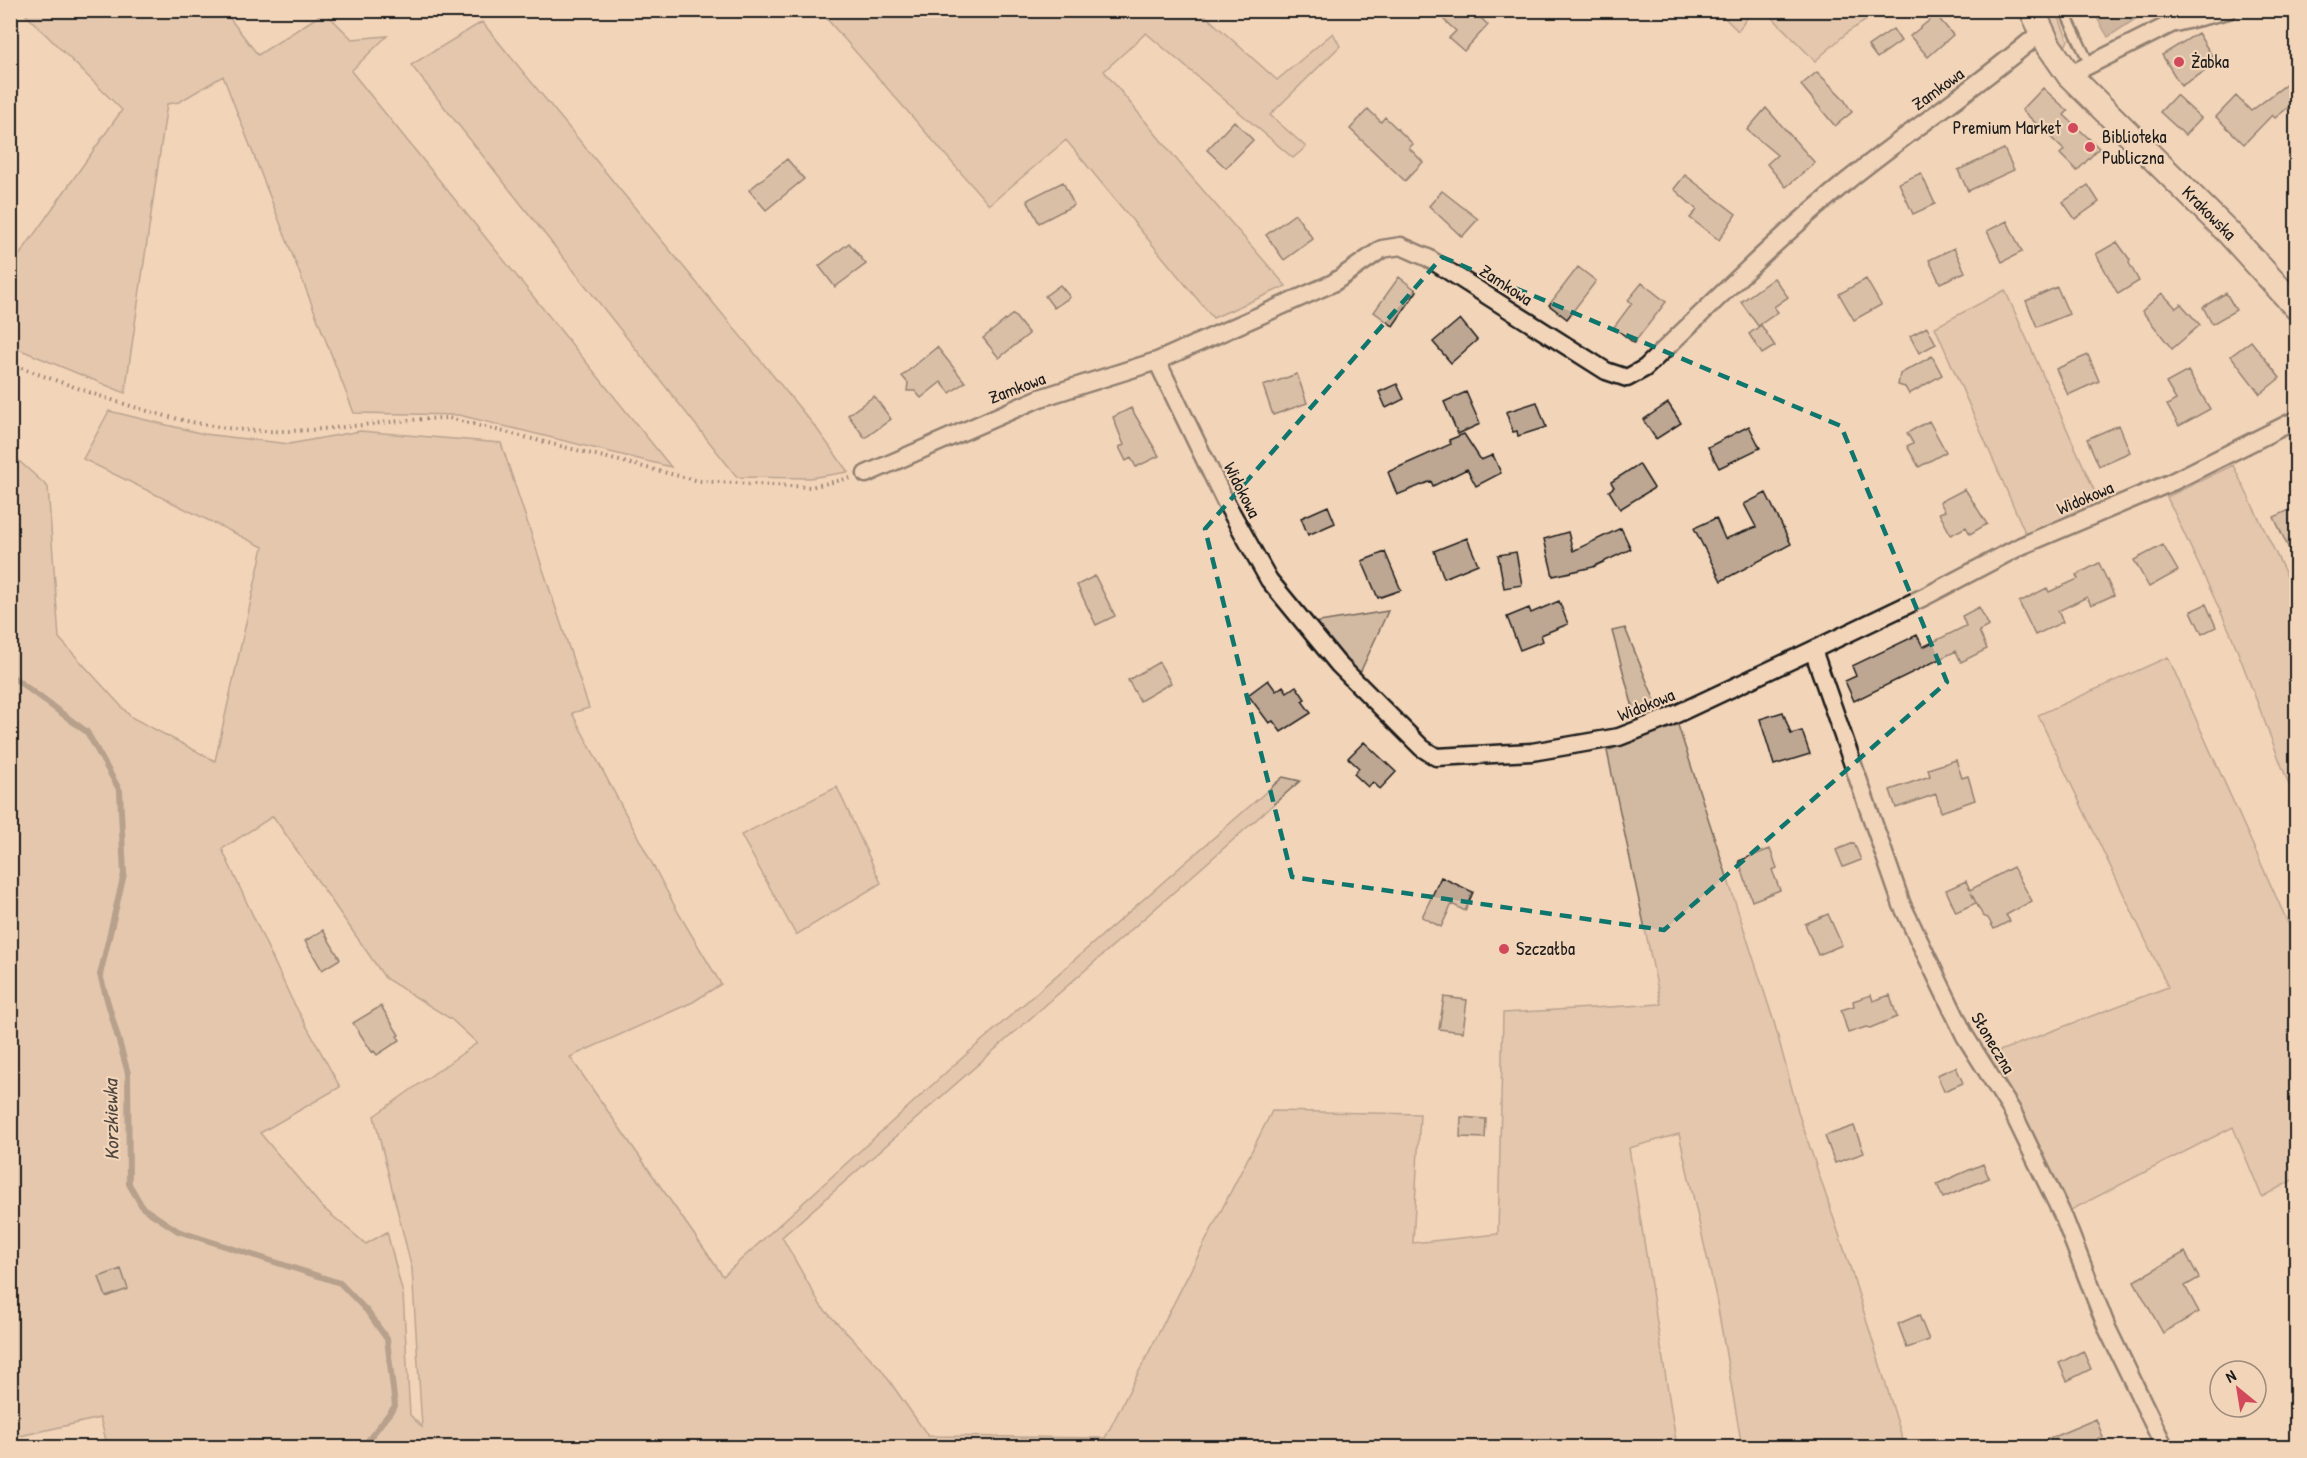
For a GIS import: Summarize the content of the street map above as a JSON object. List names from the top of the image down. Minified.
{"streets":{"main road":["Krakowska"],"street":["Zamkowa","Widokowa","Słoneczna"]},"crossings":[["Zamkowa","Krakowska"],["Zamkowa","Widokowa"],["Widokowa","Słoneczna"]],"water":["Korzkiewka"],"places":["Żabka","Premium Market","Biblioteka Publiczna","Szczałba"],"north":"top left"}
